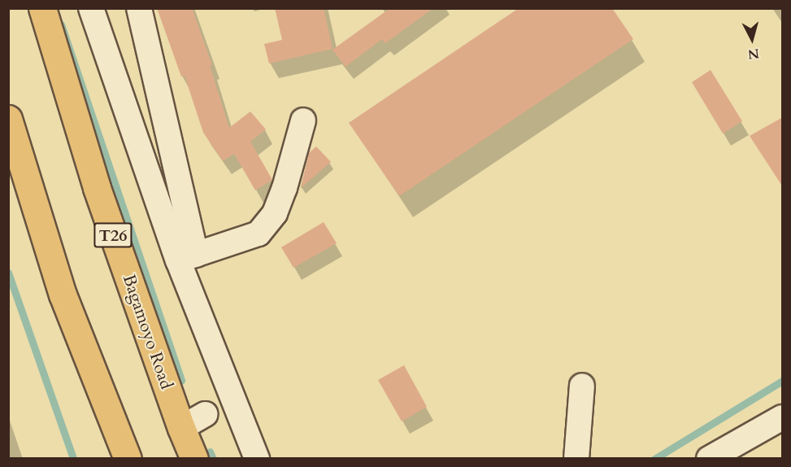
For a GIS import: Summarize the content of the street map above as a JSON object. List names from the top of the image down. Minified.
{"streets":{"highway":["T26","Bagamoyo Road"]},"north":"bottom"}
